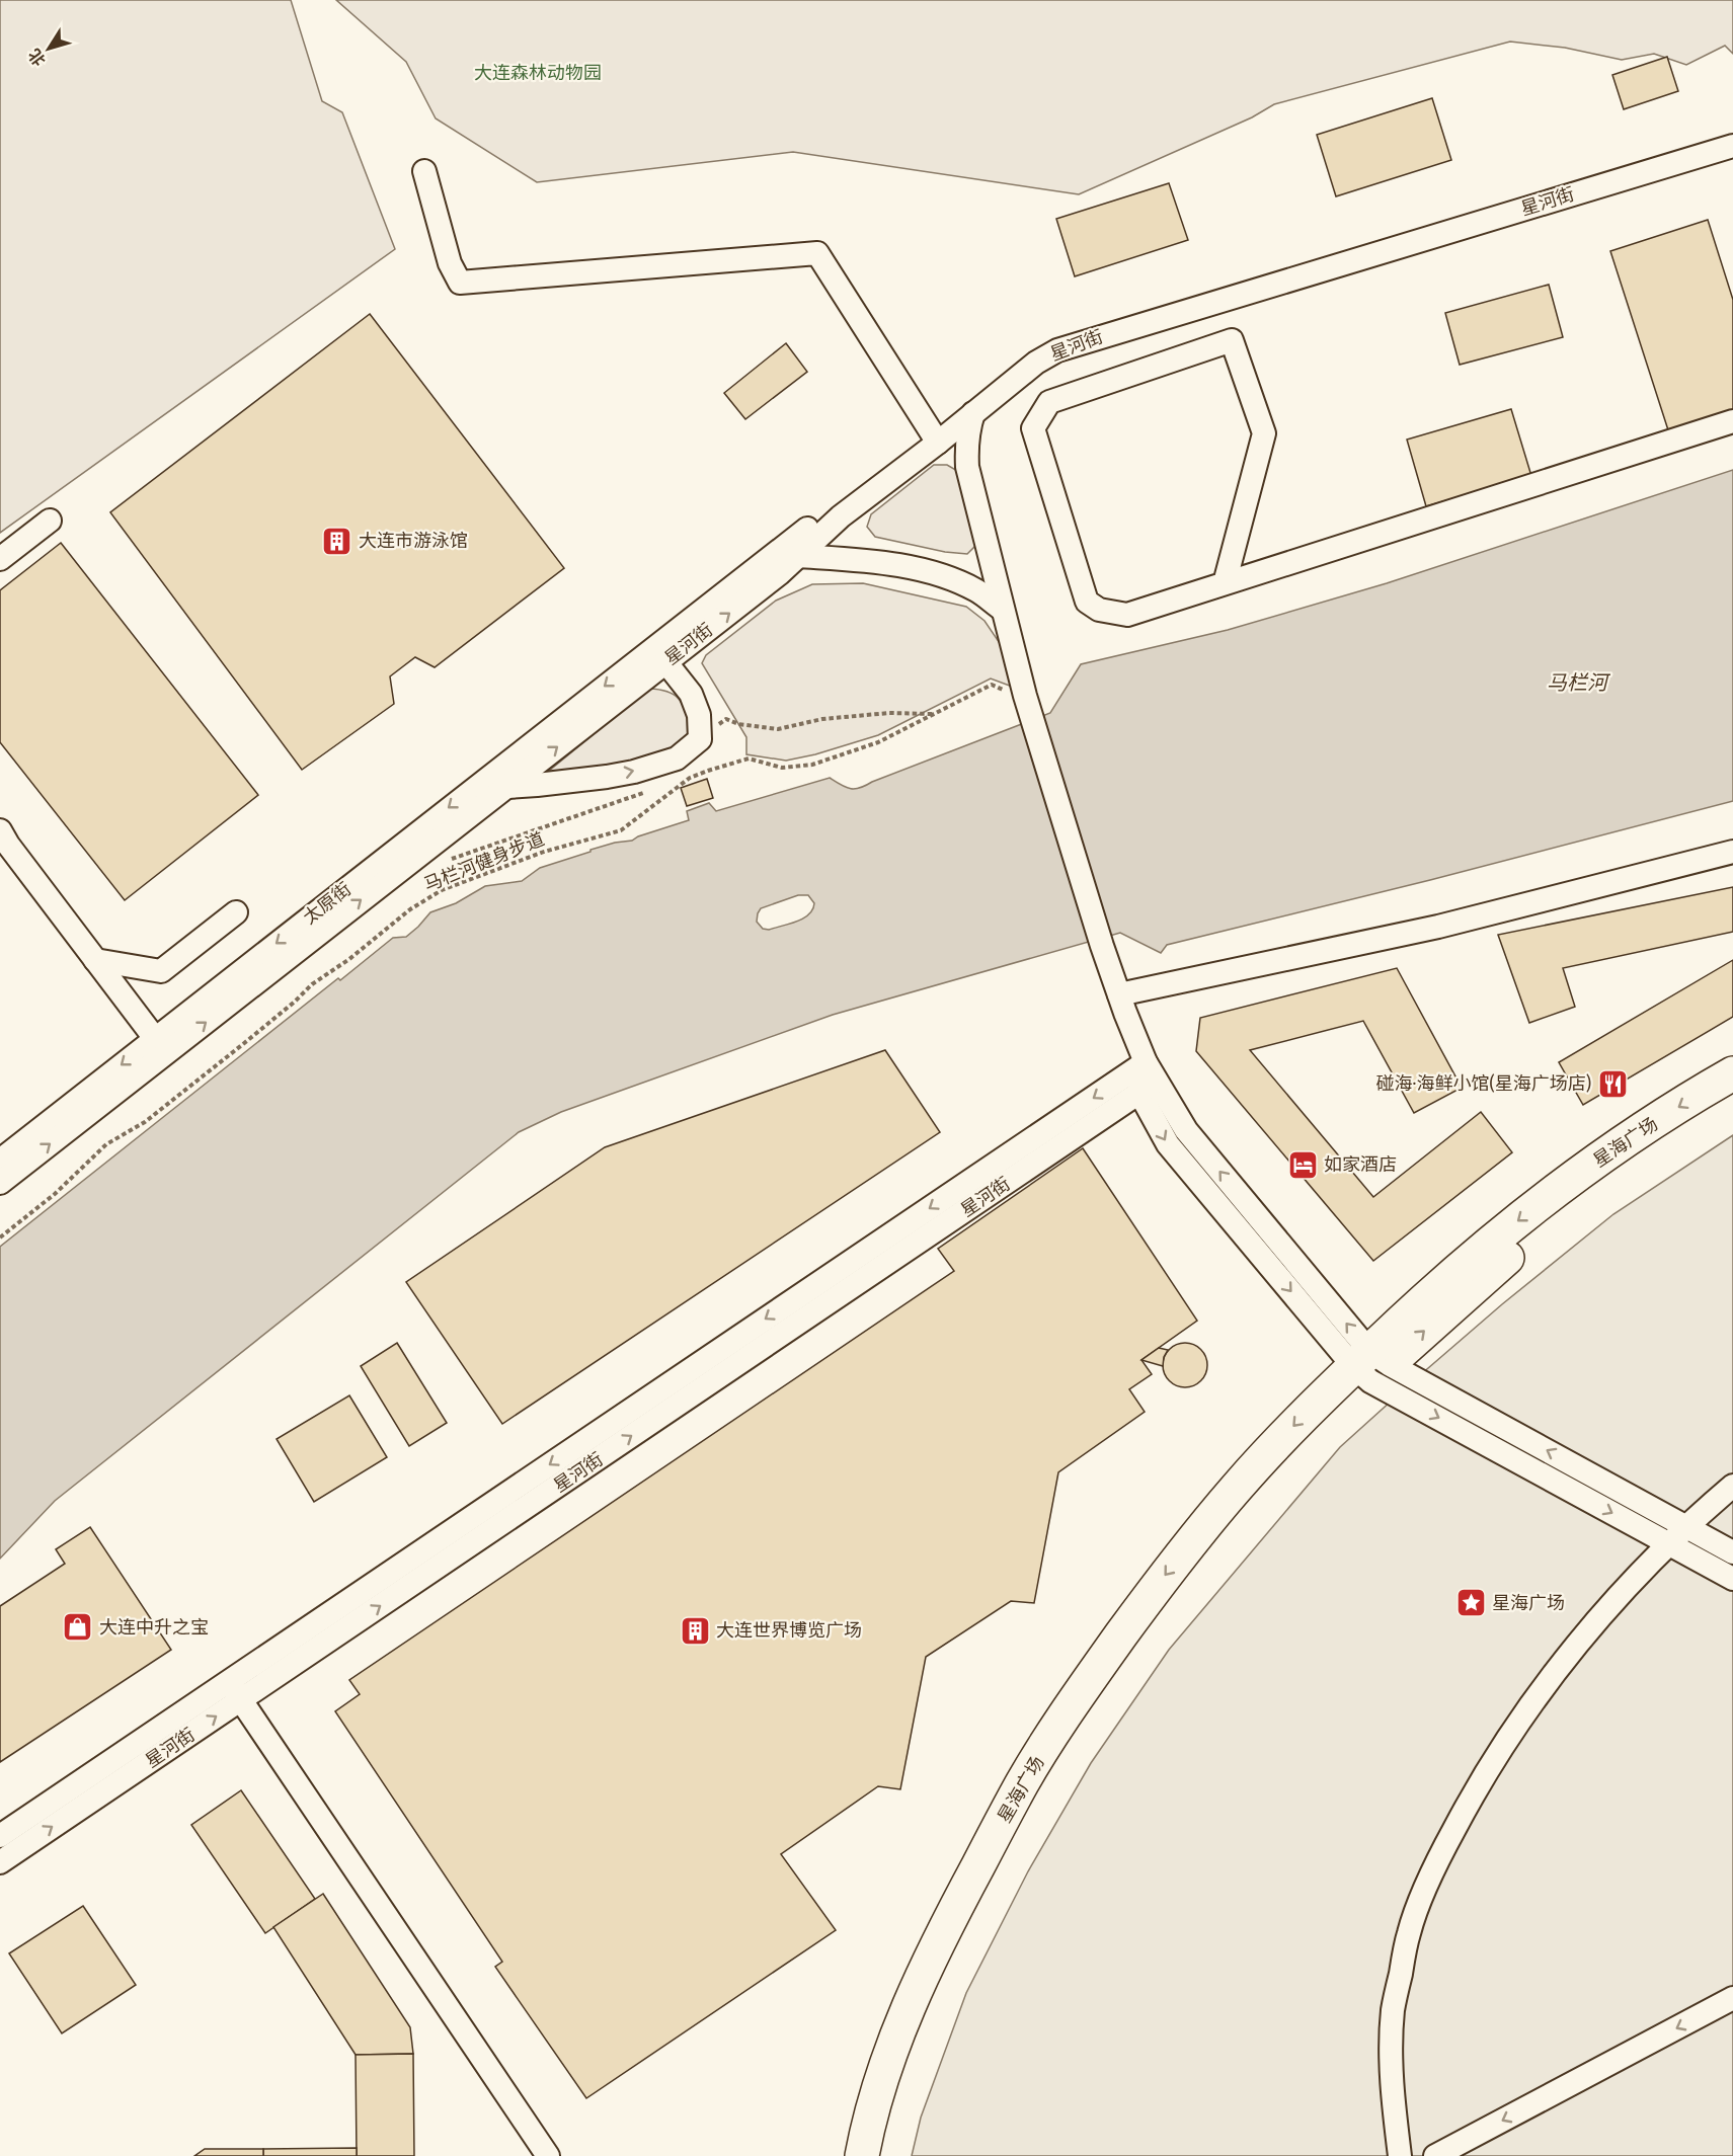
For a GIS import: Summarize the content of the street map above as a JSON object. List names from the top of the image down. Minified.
{"streets":{"highway":["星海广场"],"street":["星河街","太原街"],"path":["马栏河健身步道"]},"crossings":[["星河街","太原街"]],"water":["马栏河"],"parks":["大连森林动物园"],"places":{"building":["大连市游泳馆","大连世界博览广场"],"restaurant":["碰海·海鲜小馆(星海广场店)"],"hotel":["如家酒店"],"place":["星海广场"],"shop":["大连中升之宝"]},"north":"bottom left"}
